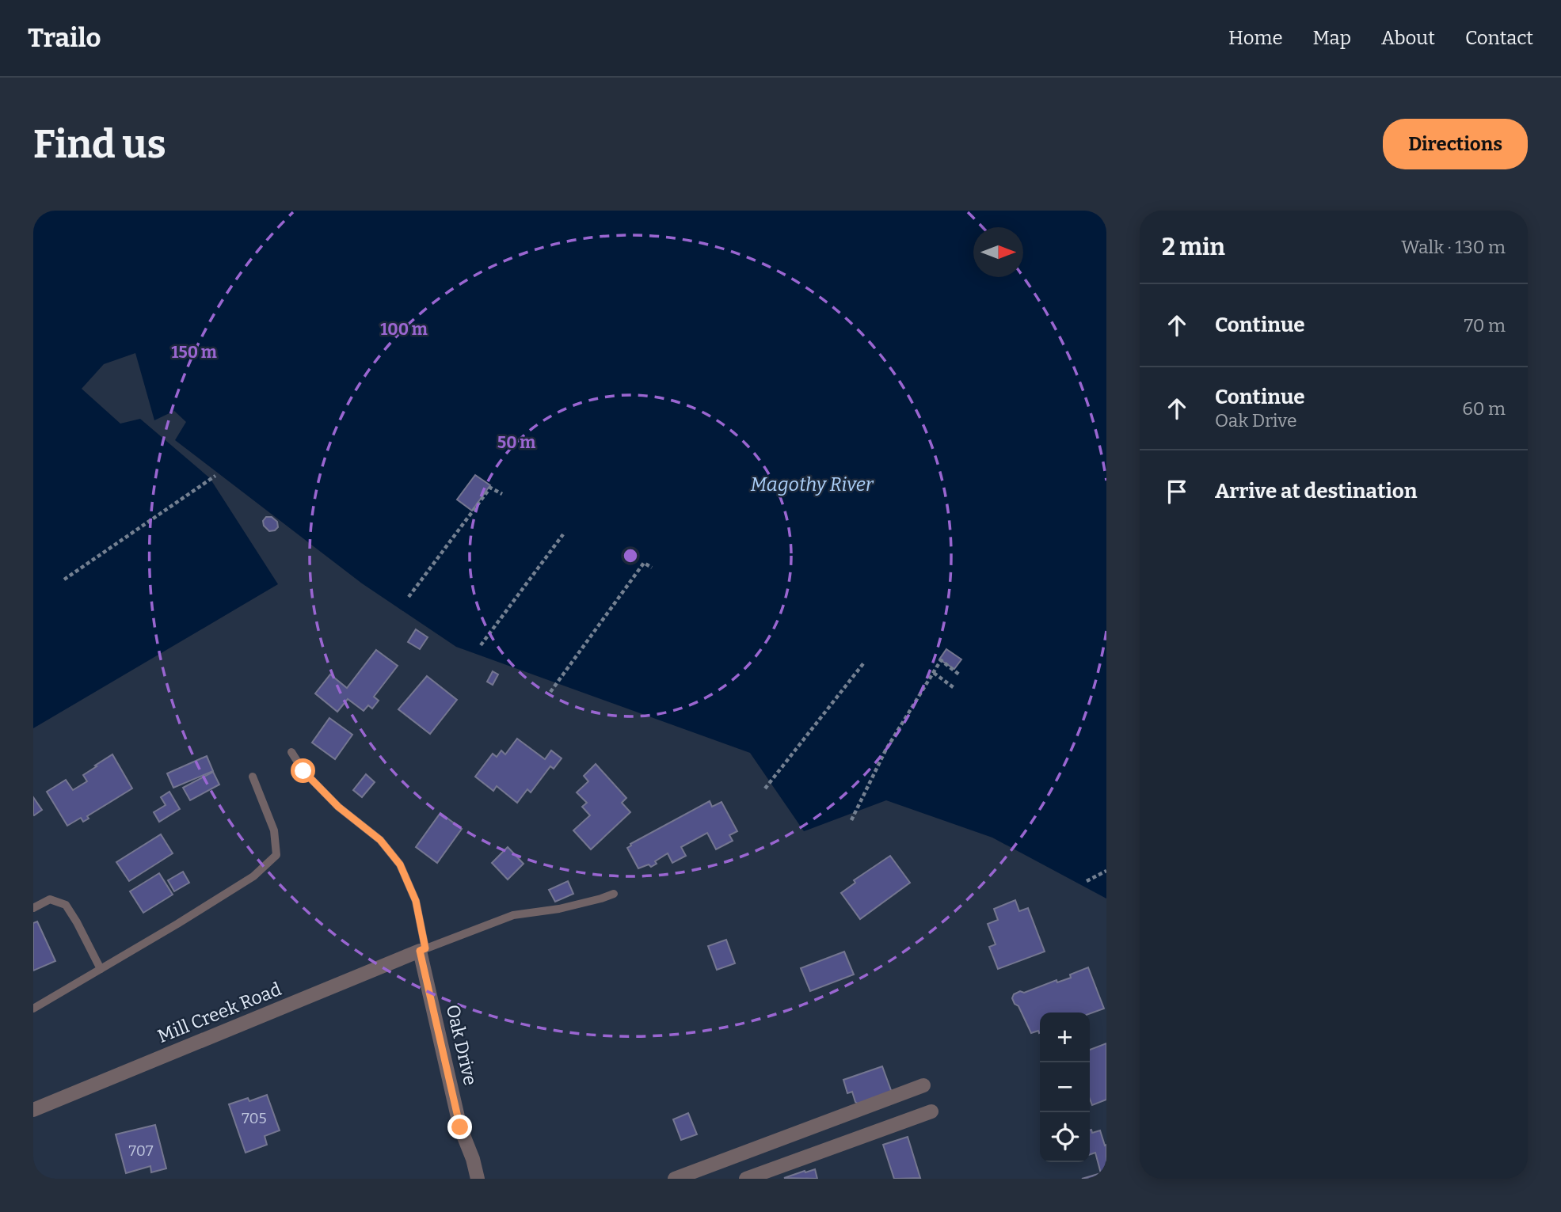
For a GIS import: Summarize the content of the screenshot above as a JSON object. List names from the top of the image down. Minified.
{"streets":{"street":["Mill Creek Road","Oak Drive"]},"crossings":[["Mill Creek Road","Oak Drive"]],"water":["Magothy River"],"house_numbers":["705","707"],"north":"right","page":{"header":"Trailo","nav":["Home","Map","About","Contact"],"buttons":"Directions","title":"Find us","heading":["2 min","Walk · 130 m"],"list":[["Continue","70 m"],["Continue","Oak Drive","60 m"],"Arrive at destination"],"map_buttons":["+","−"]},"rings":["100 m","150 m","50 m"]}
